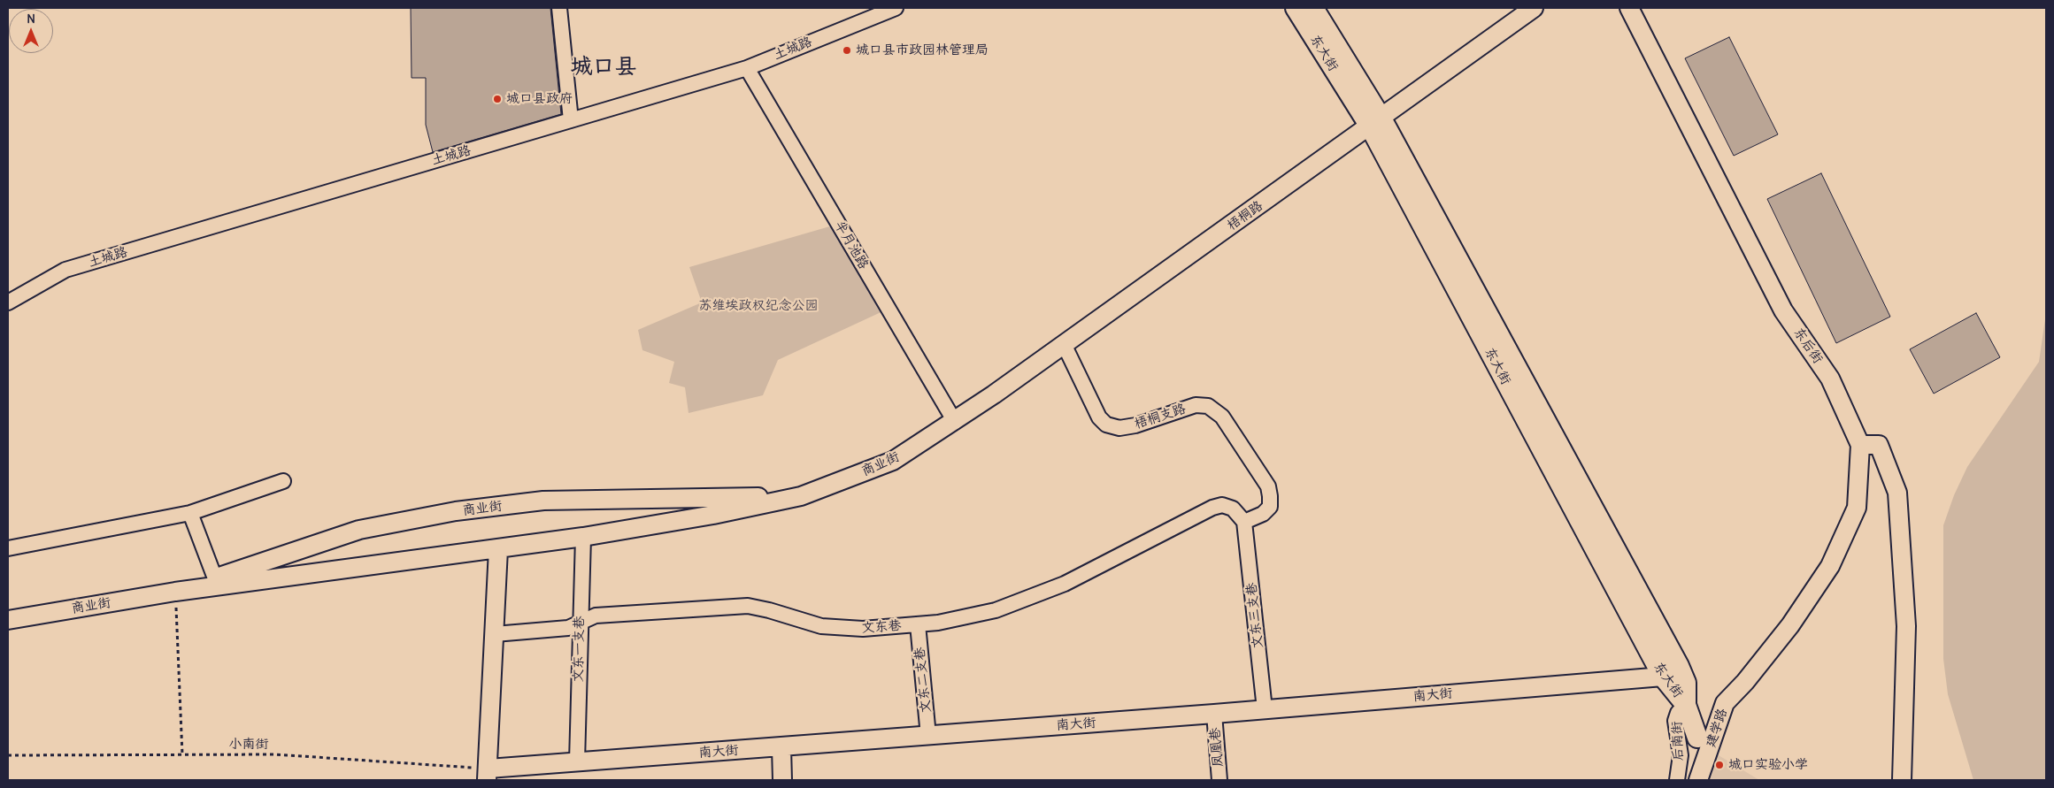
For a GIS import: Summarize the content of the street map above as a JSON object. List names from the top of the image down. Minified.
{"streets":{"main road":["东大街"],"street":["土城路","梧桐路","半月池路","东后街","梧桐支路","商业街","文东三支巷","文东巷","文东一支巷","文东二支巷","南大街","建学路","后南街","凤凰巷"],"path":["小南街"]},"crossings":[["土城路","半月池路"],["东大街","梧桐路"],["东大街","南大街"],["东大街","后南街"],["梧桐路","半月池路"],["梧桐路","梧桐支路"],["梧桐路","商业街"],["半月池路","商业街"],["东后街","建学路"],["梧桐支路","文东三支巷"],["梧桐支路","文东巷"],["商业街","文东一支巷"],["文东三支巷","文东巷"],["文东三支巷","南大街"],["文东巷","文东一支巷"],["文东巷","文东二支巷"],["文东一支巷","南大街"],["文东二支巷","南大街"],["南大街","小南街"],["南大街","凤凰巷"]],"districts":["城口县"],"parks":["苏维埃政权纪念公园"],"places":["城口县市政园林管理局","城口县政府","城口实验小学"],"north":"top"}
